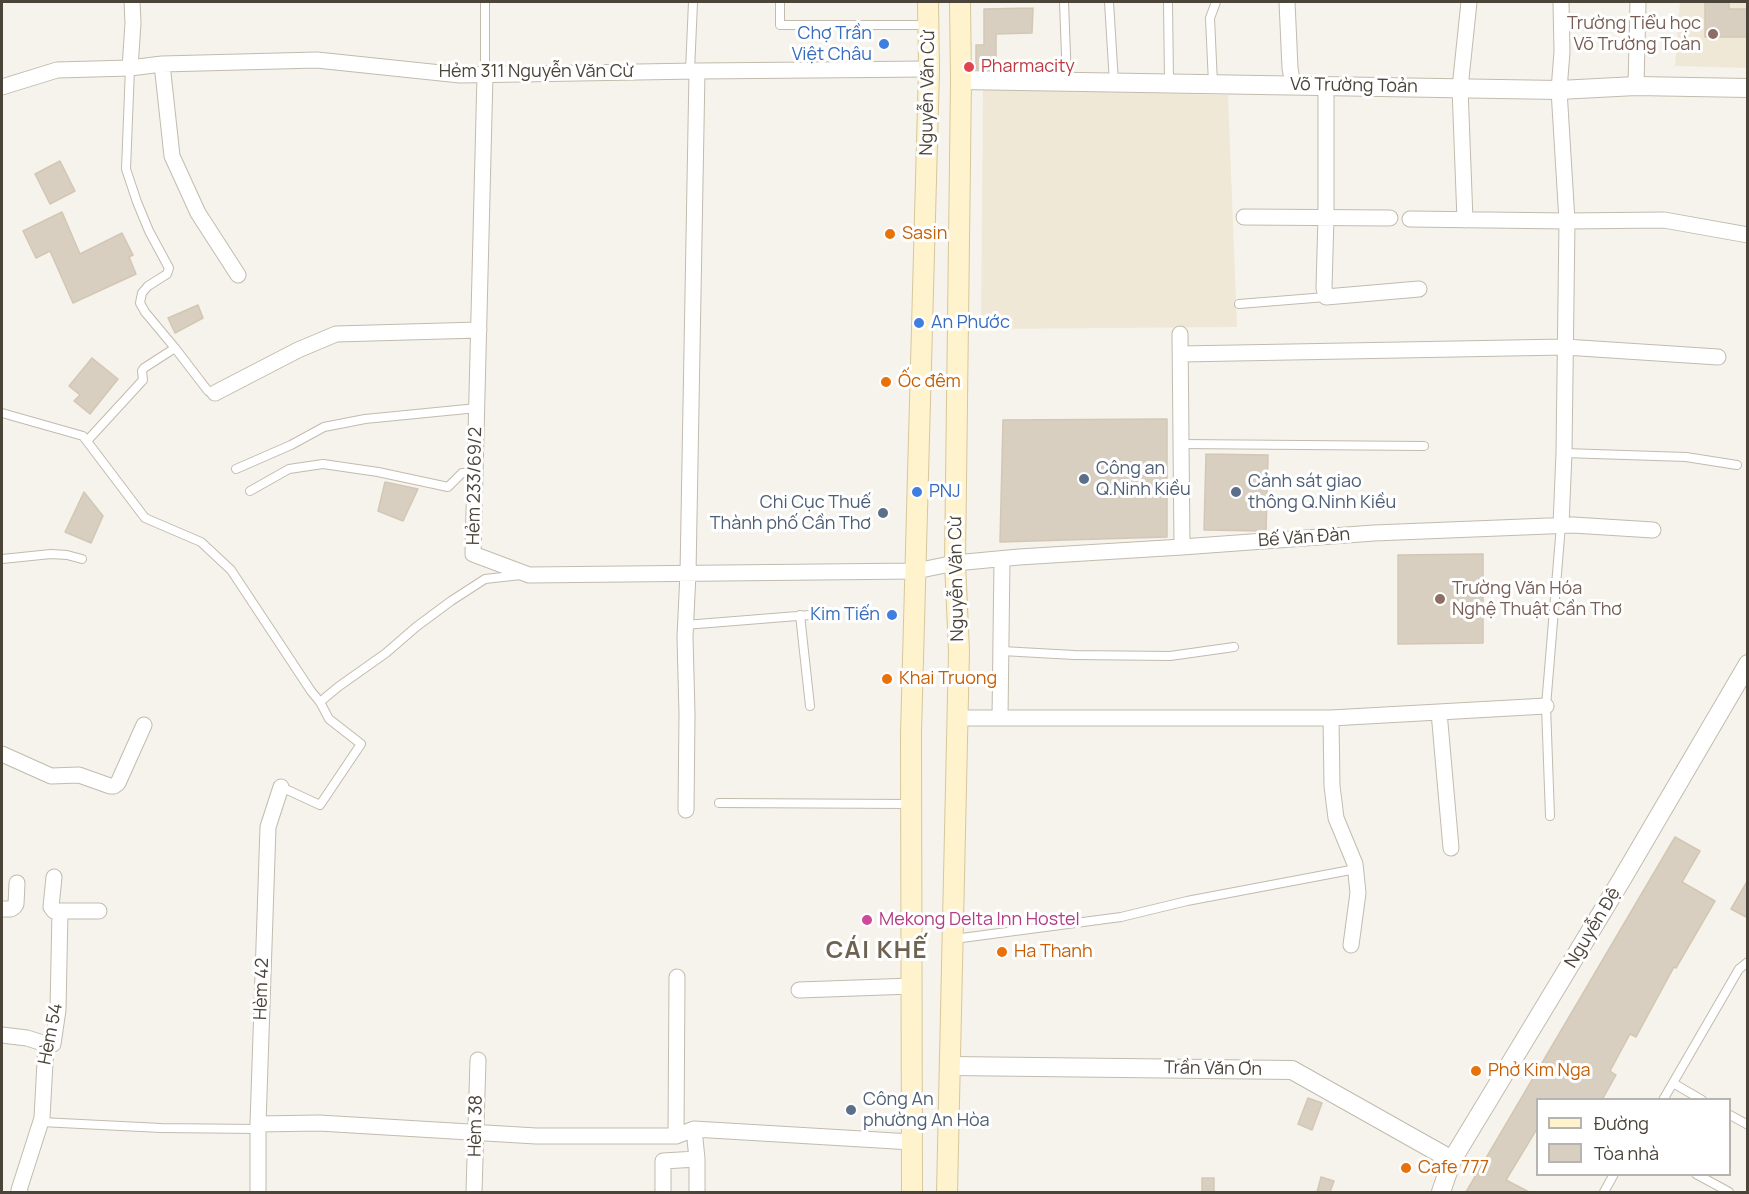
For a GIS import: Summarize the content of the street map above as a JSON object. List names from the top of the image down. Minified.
{"streets":{"main road":["Nguyễn Văn Cừ"],"street":["Hẻm 311 Nguyễn Văn Cừ","Võ Trường Toản","Hẻm 233/69/2","Bế Văn Đàn","Nguyễn Đệ","Hèm 42","Hèm 54","Trần Văn Ơn","Hèm 38"]},"crossings":[["Hẻm 311 Nguyễn Văn Cừ","Nguyễn Văn Cừ"],["Hẻm 311 Nguyễn Văn Cừ","Hẻm 233/69/2"],["Võ Trường Toản","Nguyễn Văn Cừ"],["Nguyễn Văn Cừ","Hẻm 233/69/2"],["Nguyễn Văn Cừ","Bế Văn Đàn"],["Nguyễn Văn Cừ","Trần Văn Ơn"],["Hẻm 233/69/2","Bế Văn Đàn"],["Nguyễn Đệ","Trần Văn Ơn"]],"districts":["CÁI KHẾ"],"places":["Trường Tiểu học Võ Trường Toàn","Chợ Trần Việt Châu","Pharmacity","Sasin","An Phước","Ốc đêm","Công an Q.Ninh Kiều","PNJ","Cảnh sát giao thông Q.Ninh Kiều","Chi Cục Thuế Thành phố Cần Thơ","Trường Văn Hóa Nghệ Thuật Cần Thơ","Kim Tiến","Khai Truong","Mekong Delta Inn Hostel","Ha Thanh","Phở Kim Nga","Công An phường An Hòa","Cafe 777"],"legend":["Đường","Tòa nhà"]}
